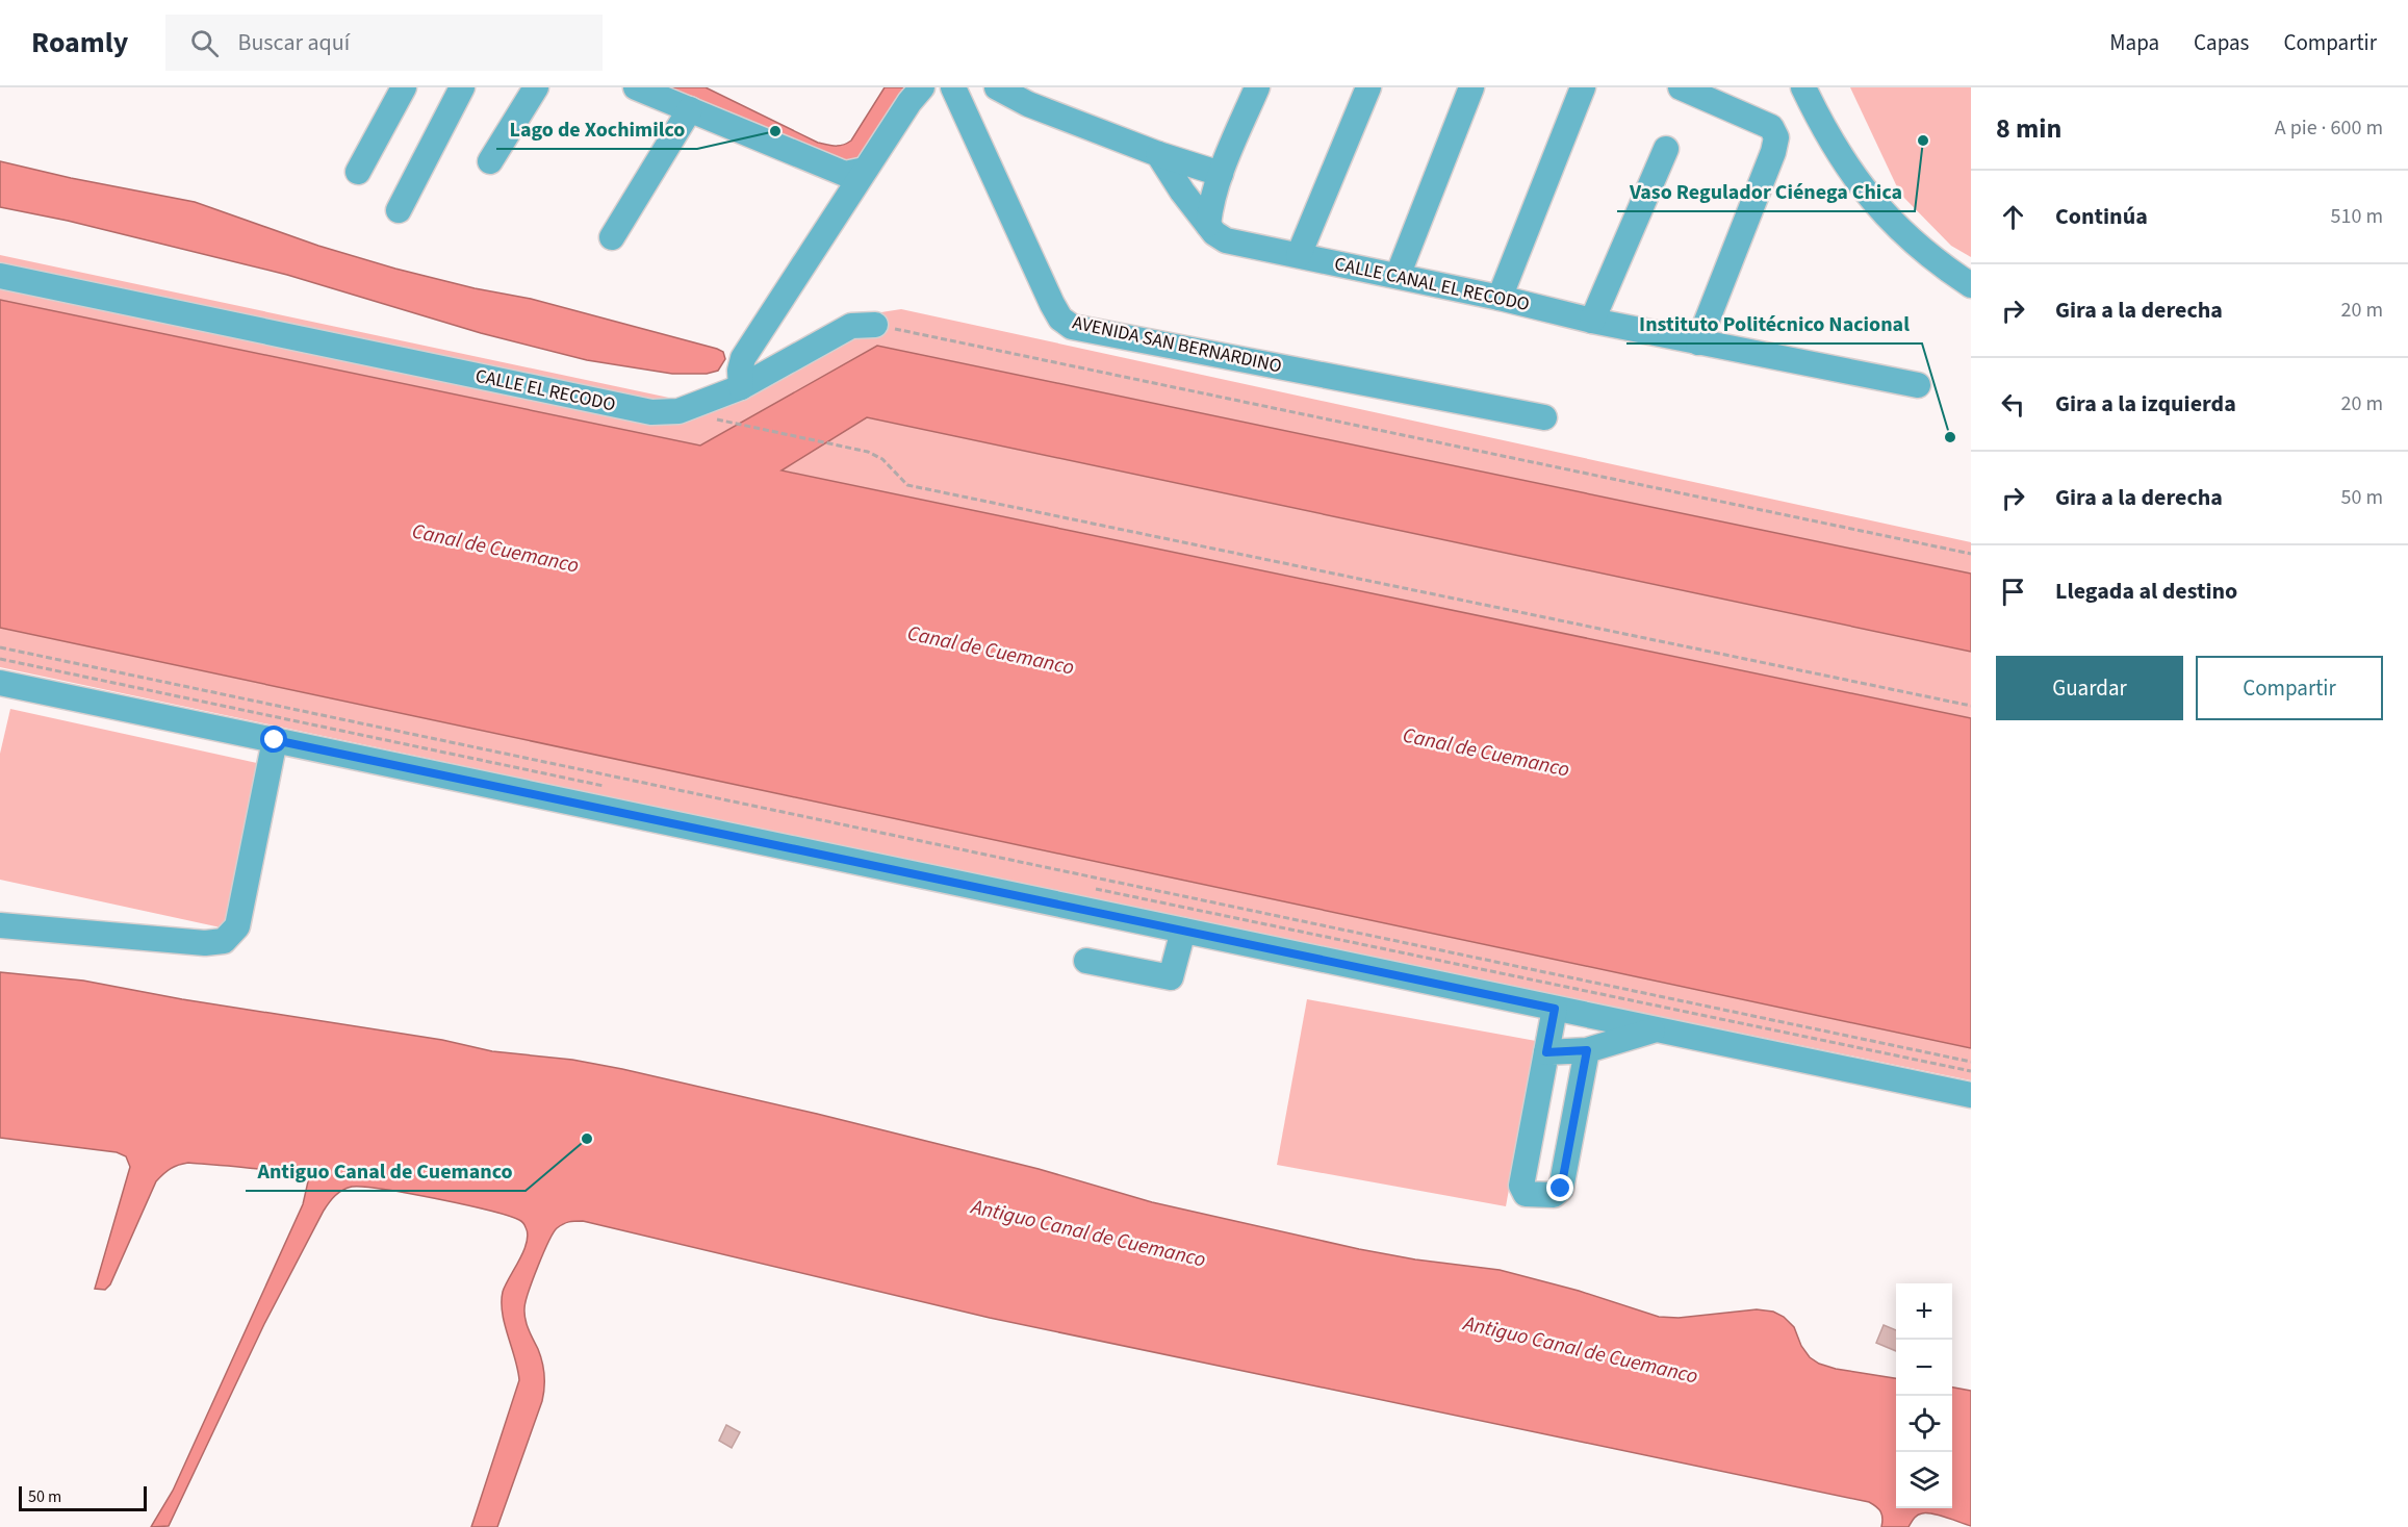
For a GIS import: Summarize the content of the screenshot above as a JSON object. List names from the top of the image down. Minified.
{"streets":{"street":["CALLE CANAL EL RECODO","AVENIDA SAN BERNARDINO","CALLE EL RECODO"]},"water":["Canal de Cuemanco","Antiguo Canal de Cuemanco"],"places":["Lago de Xochimilco","Vaso Regulador Ciénega Chica","Instituto Politécnico Nacional","Antiguo Canal de Cuemanco"],"scale_bar":"50 m","page":{"header":"Roamly","search":"Buscar aquí","nav":["Mapa","Capas","Compartir"],"heading":["8 min","A pie · 600 m"],"list":[["Continúa","510 m"],["Gira a la derecha","20 m"],["Gira a la izquierda","20 m"],["Gira a la derecha","50 m"],"Llegada al destino"],"buttons":["Guardar","Compartir"],"map_buttons":["+","−"],"scale":"50 m"}}
